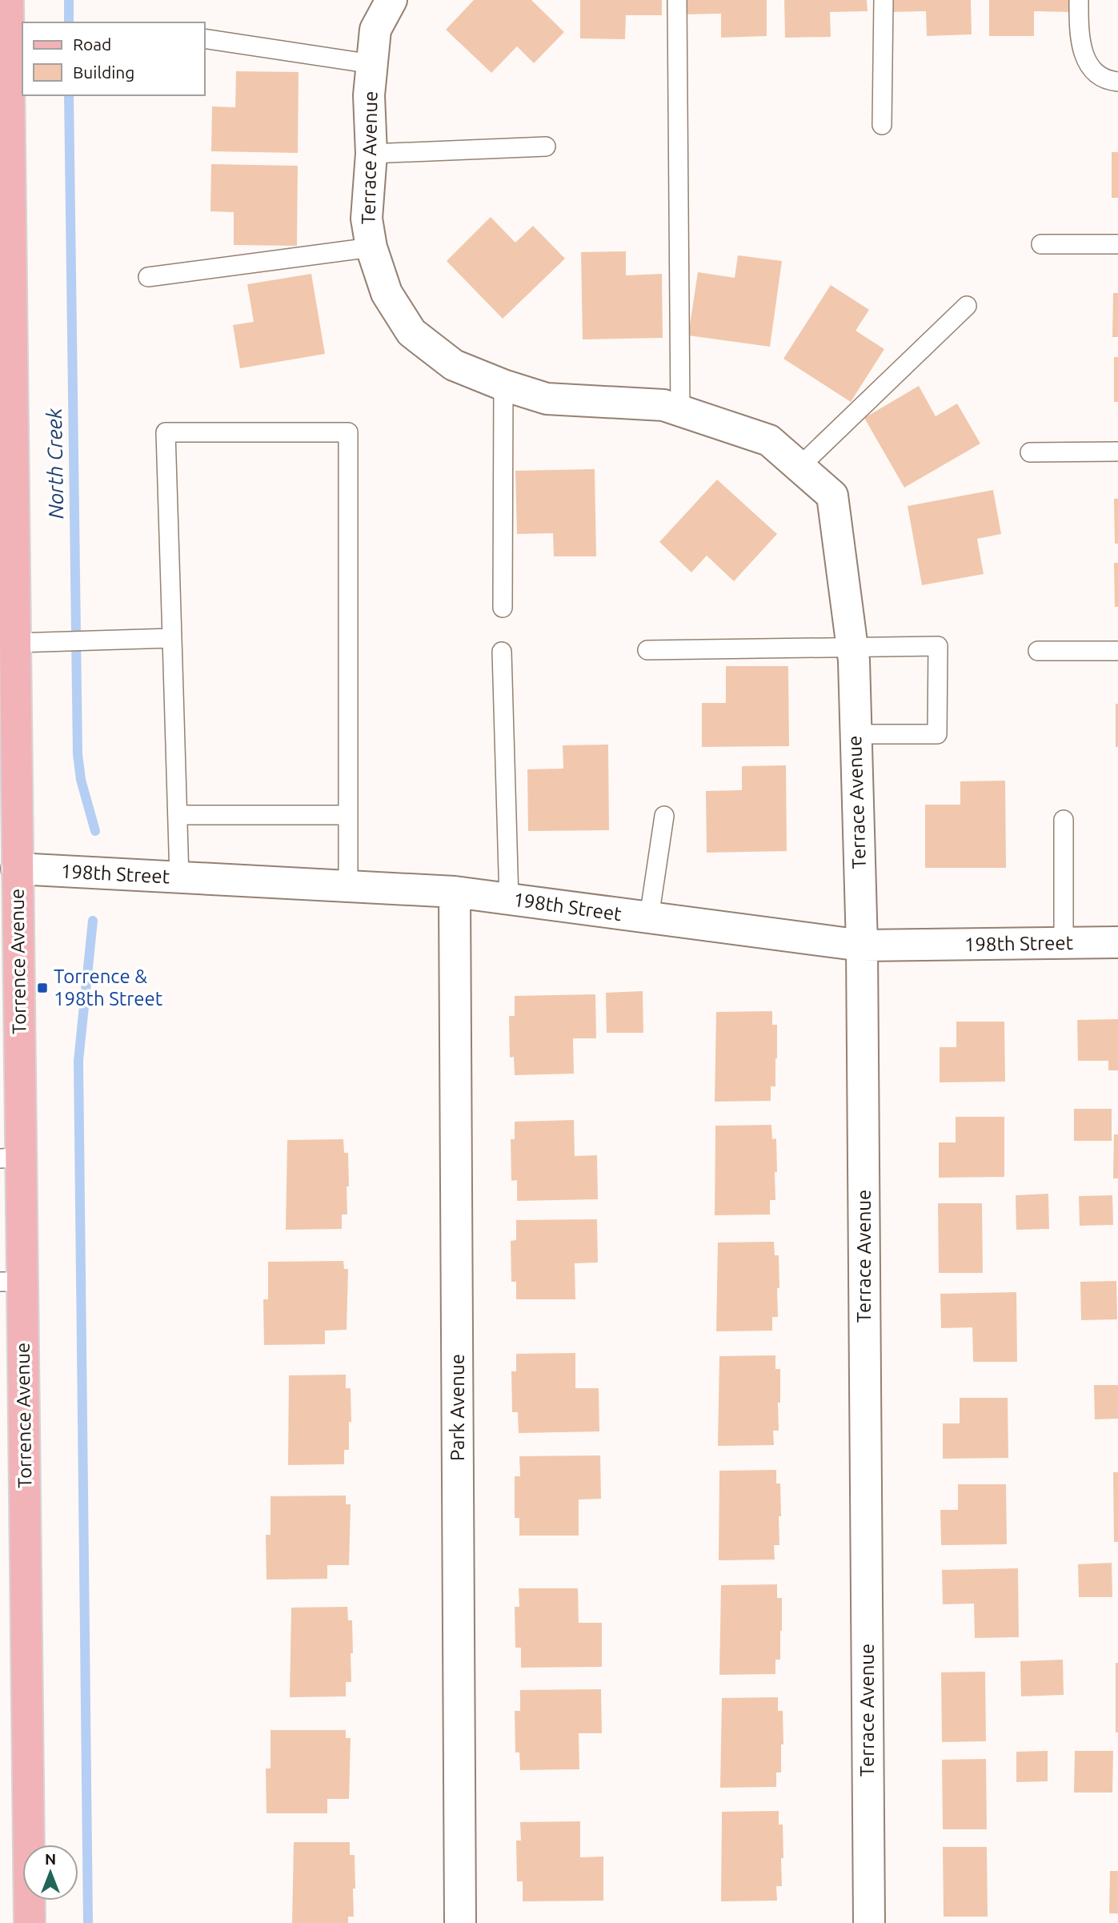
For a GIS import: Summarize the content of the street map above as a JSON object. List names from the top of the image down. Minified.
{"streets":{"main road":["Torrence Avenue"],"street":["Terrace Avenue","198th Street","Park Avenue"]},"crossings":[["Terrace Avenue","198th Street"],["198th Street","Torrence Avenue"],["198th Street","Park Avenue"]],"water":["North Creek"],"places":{"transit":["Torrence & 198th Street"]},"legend":["Road","Building"],"north":"top"}
